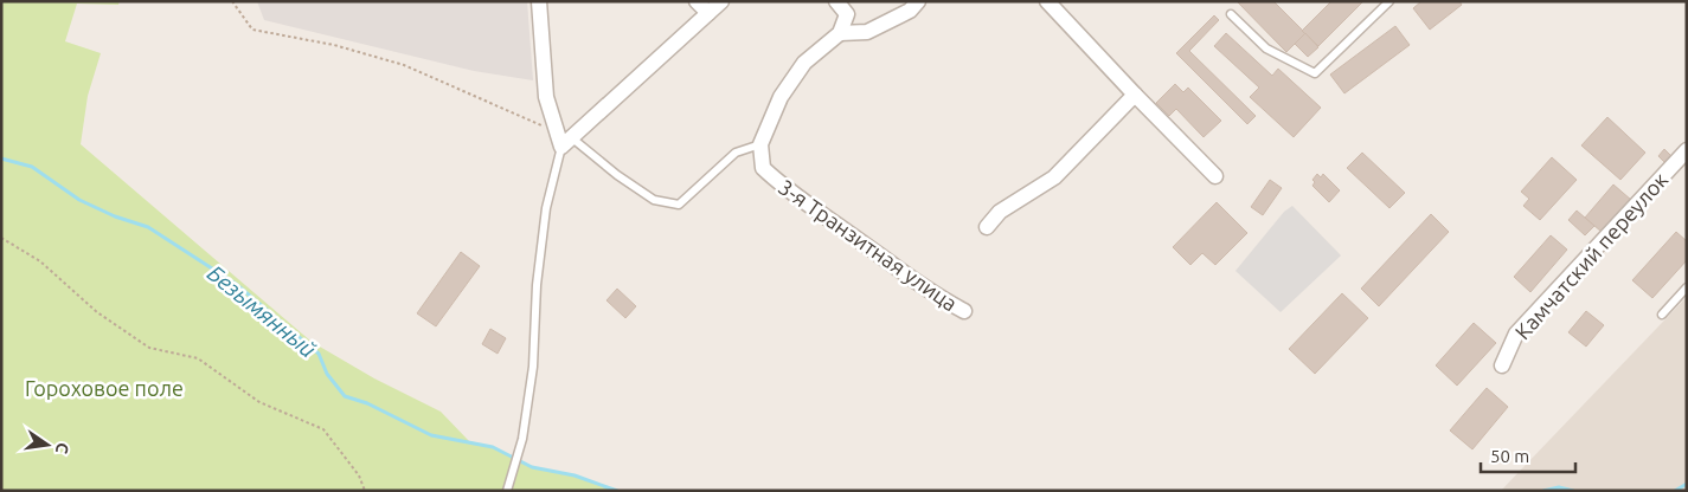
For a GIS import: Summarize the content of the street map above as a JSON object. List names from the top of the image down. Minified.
{"streets":{"street":["3-я Транзитная улица","Камчатский переулок"]},"water":["Безымянный"],"parks":["Гороховое поле"],"scale_bar":"50 m","north":"right"}
